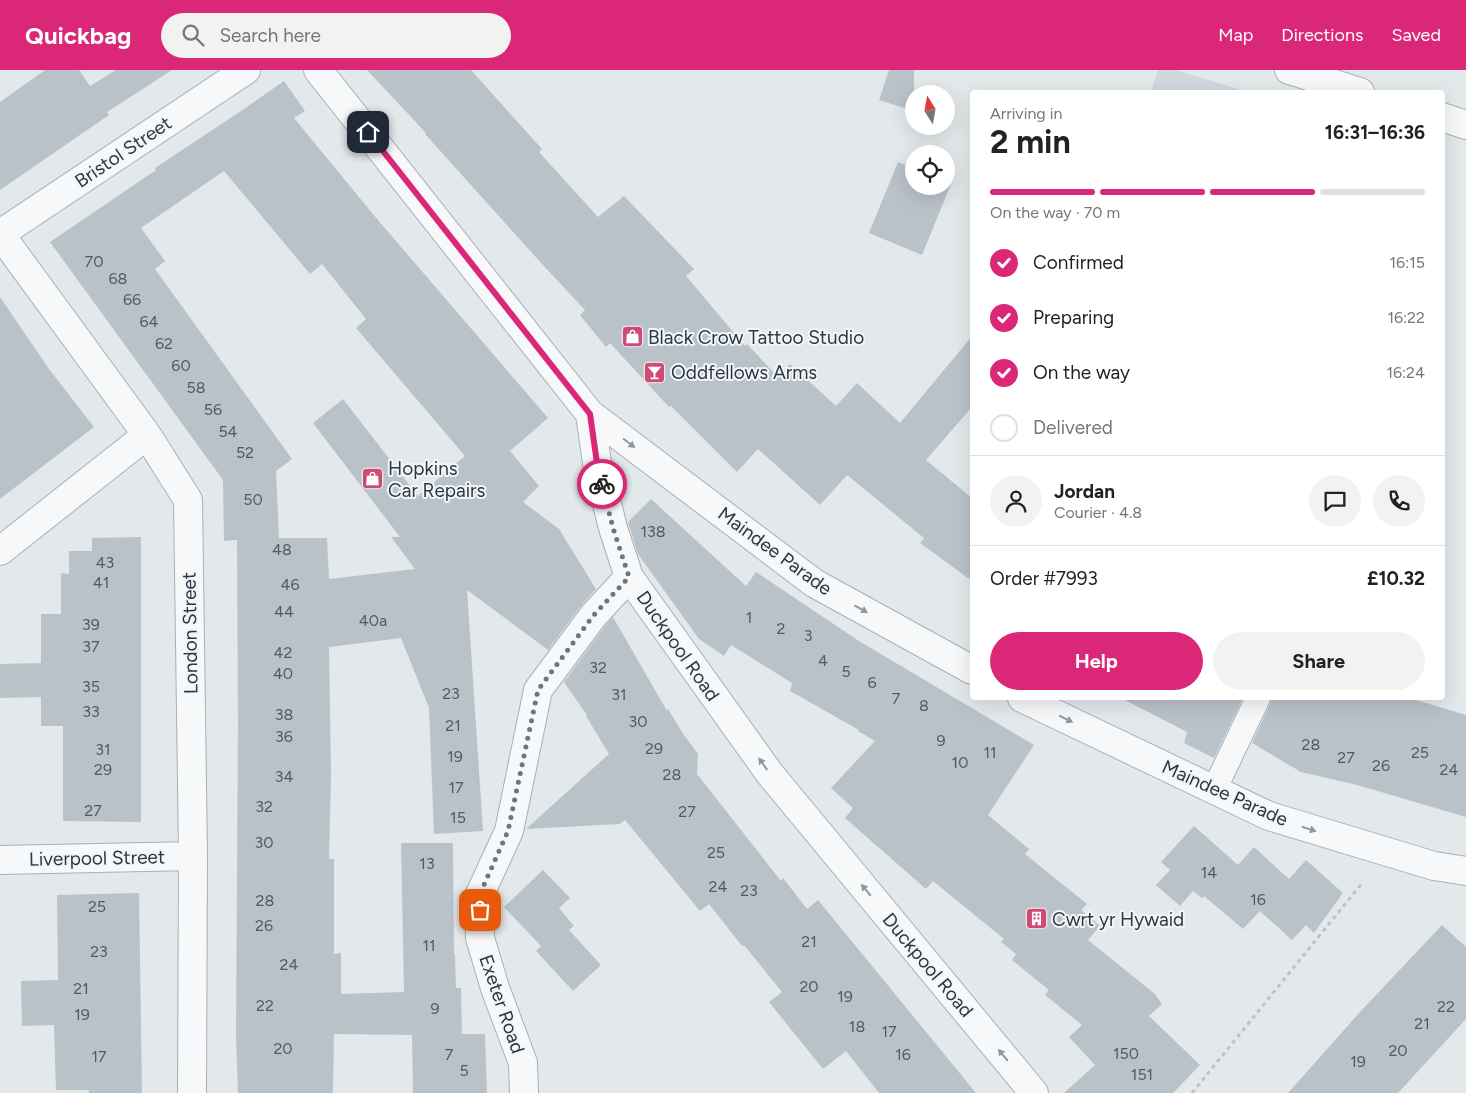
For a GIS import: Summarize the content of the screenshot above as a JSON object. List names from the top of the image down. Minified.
{"streets":{"street":["Bristol Street","Maindee Parade","London Street","Duckpool Road","Liverpool Street","Exeter Road"]},"crossings":[["Bristol Street","London Street"],["Maindee Parade","Duckpool Road"],["London Street","Liverpool Street"],["Duckpool Road","Exeter Road"]],"one_way":["Maindee Parade","Duckpool Road"],"places":{"shop":["Black Crow Tattoo Studio","Hopkins Car Repairs"],"bar":["Oddfellows Arms"],"building":["Cwrt yr Hywaid"]},"house_numbers":["70","68","66","64","62","60","58","56","54","52","50","138","48","43","41","46","44","1","40a","39","2","3","37","42","4","32","5","40","6","35","23","31","7","8","33","38","30","21","36","9","28","29","31","11","25","19","27","10","26","29","24","28","34","17","32","27","27","15","30","25","13","14","24","23","16","28","25","26","21","11","23","24","20","21","19","22","22","9","19","21","18","17","20","20","150","7","16","17","19","5","151"],"north":"top","page":{"header":"Quickbag","search":"Search here","nav":["Map","Directions","Saved"],"heading":["2 min","Arriving in","16:31–16:36"],"panel":["Jordan","Courier · 4.8","Order #7993","£10.32"],"bar":"On the way · 70 m","list":[["Confirmed","16:15"],["Preparing","16:22"],["On the way","16:24"],"Delivered"],"buttons":["Help","Share"]}}
